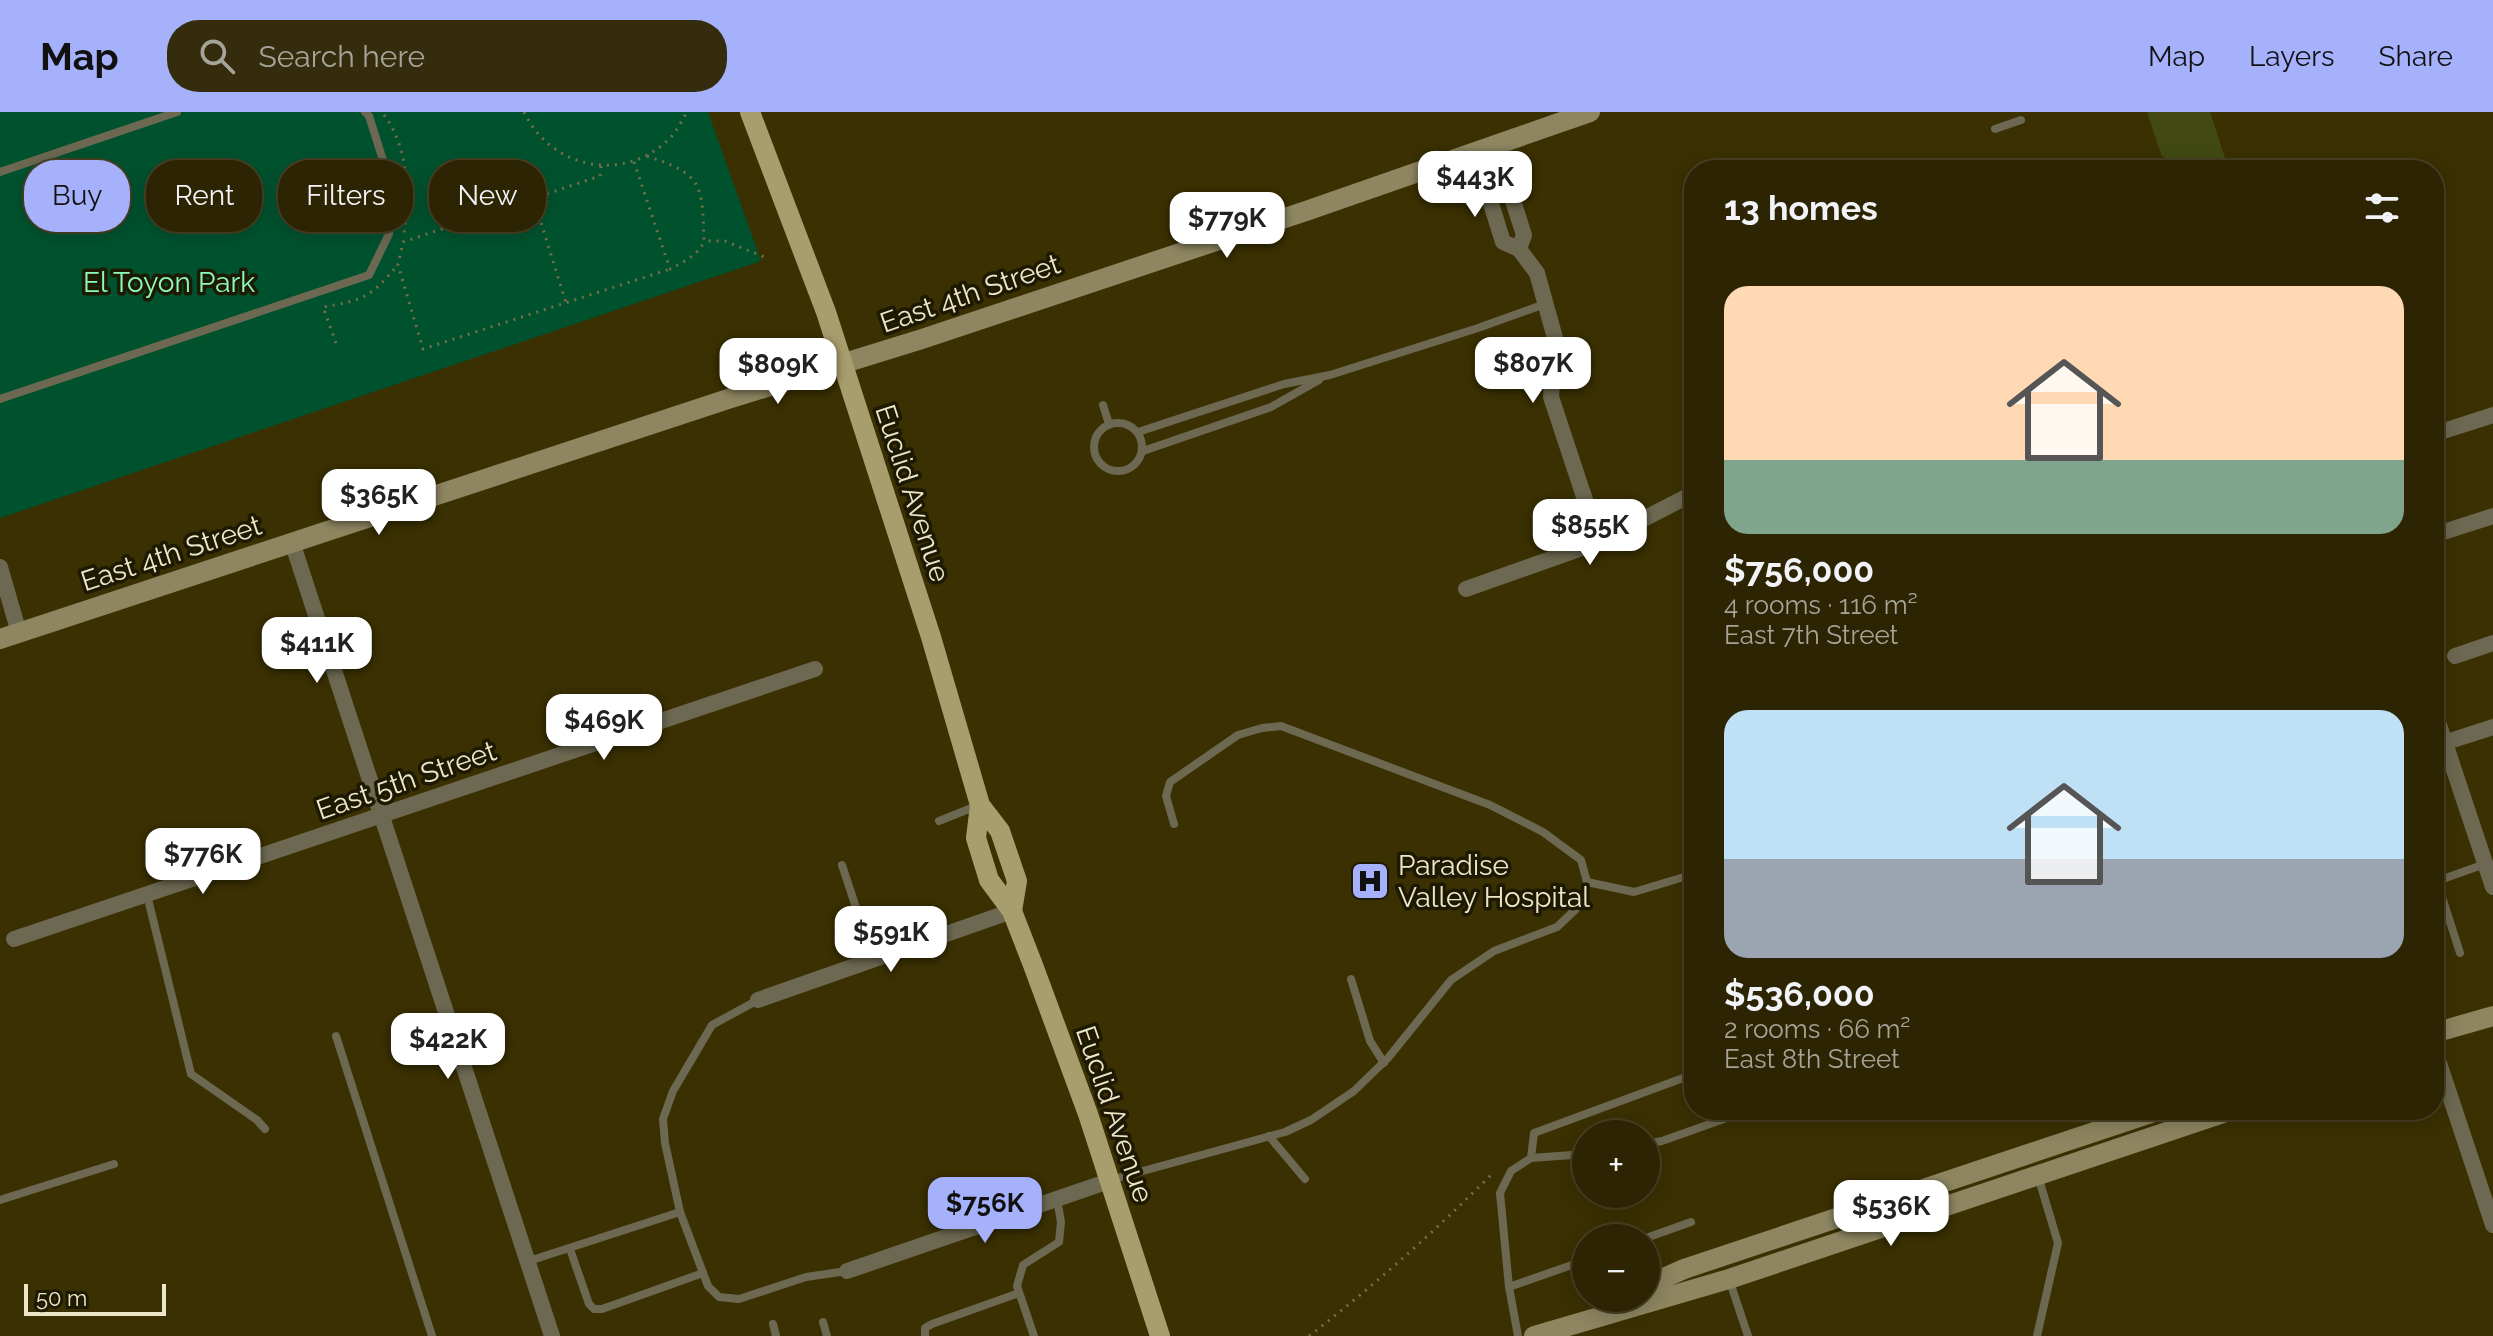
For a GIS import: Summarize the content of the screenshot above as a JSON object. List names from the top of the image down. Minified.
{"streets":{"main road":["Euclid Avenue"],"street":["East 4th Street","East 5th Street"]},"crossings":[["East 4th Street","Euclid Avenue"]],"parks":["El Toyon Park"],"places":{"hospital":["Paradise Valley Hospital"]},"scale_bar":"50 m","page":{"header":"Map","search":"Search here","nav":["Map","Layers","Share"],"price":["$443K","$779K","$807K","$809K","$365K","$855K","$411K","$469K","$776K","$591K","$422K","$756K","$536K"],"chip":["Buy","Rent","Filters","New"],"heading":"13 homes","list":[{"name":"$756,000","note":"4 rooms · 116 m² · East 7th Street"},{"name":"$536,000","note":"2 rooms · 66 m² · East 8th Street"}],"map_buttons":["+","−"],"scale":"50 m"}}
